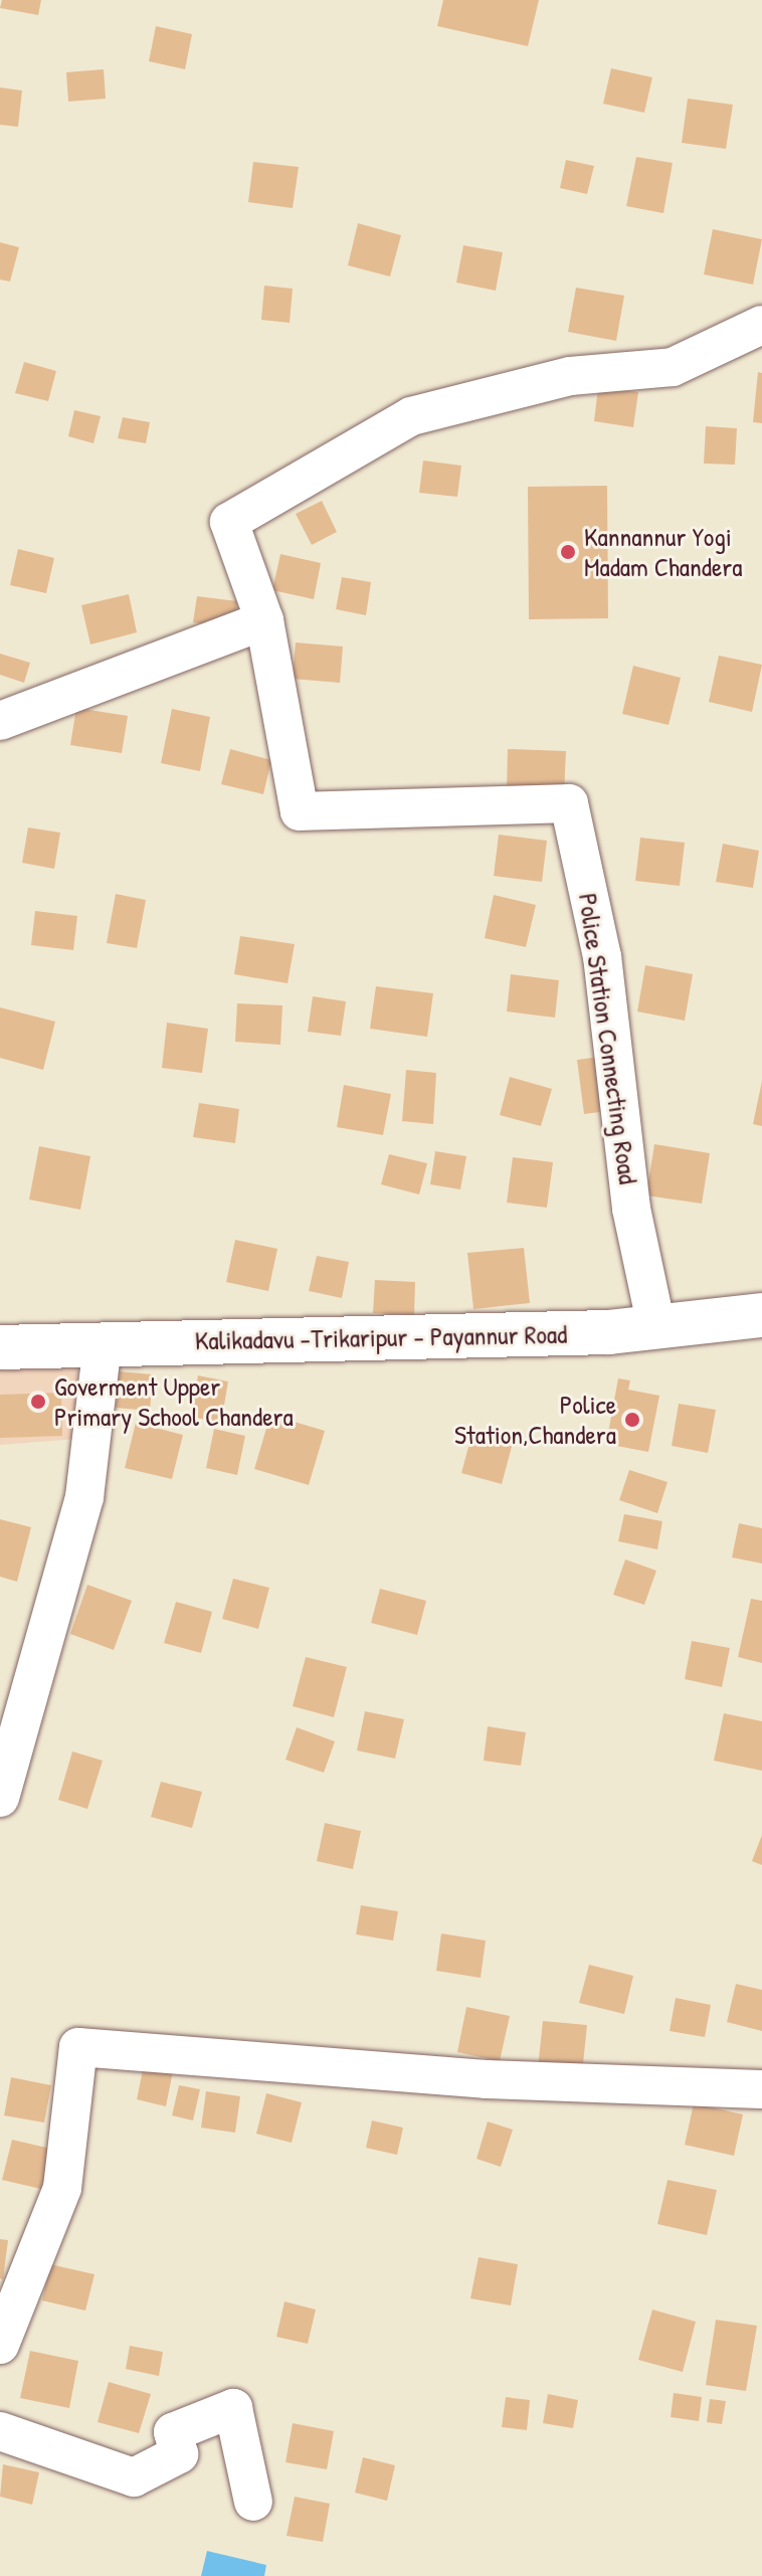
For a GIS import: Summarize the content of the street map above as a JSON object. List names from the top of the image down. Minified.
{"streets":{"main road":["Kalikadavu -Trikaripur - Payannur Road"],"street":["Police Station Connecting Road"]},"crossings":[["Police Station Connecting Road","Kalikadavu -Trikaripur - Payannur Road"]],"places":["Kannannur Yogi Madam Chandera","Goverment Upper Primary School Chandera","Police Station,Chandera"]}
